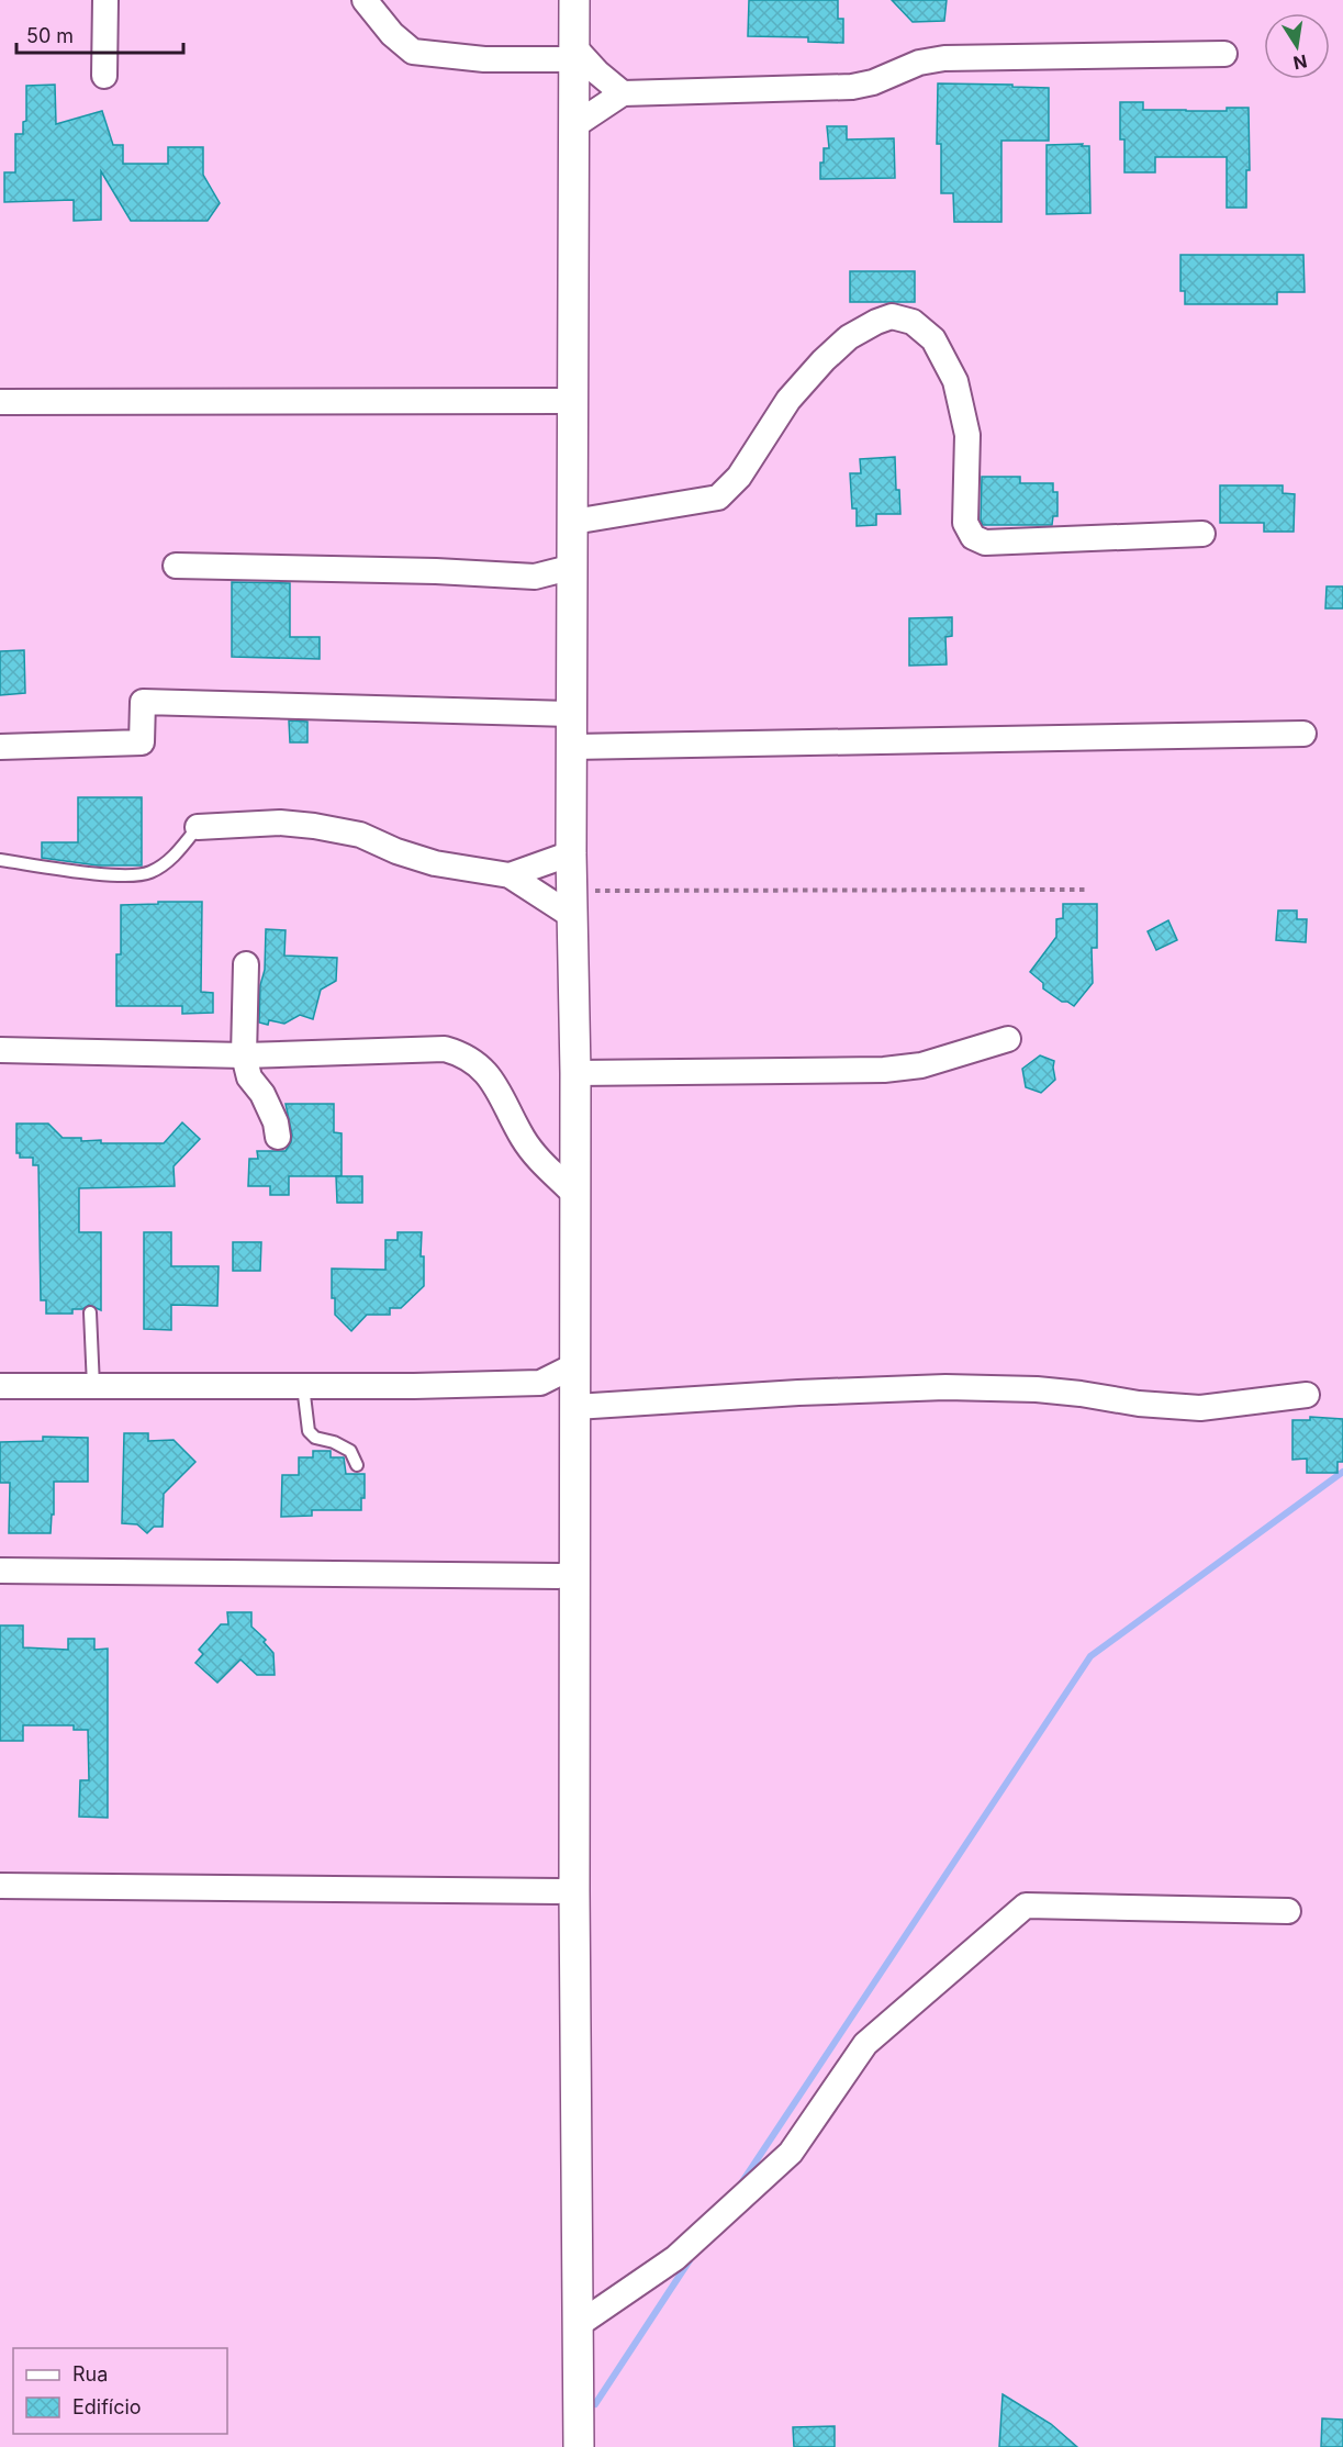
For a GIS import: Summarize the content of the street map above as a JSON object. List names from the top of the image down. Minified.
{"legend":["Rua","Edifício"],"scale_bar":"50 m","north":"bottom"}
